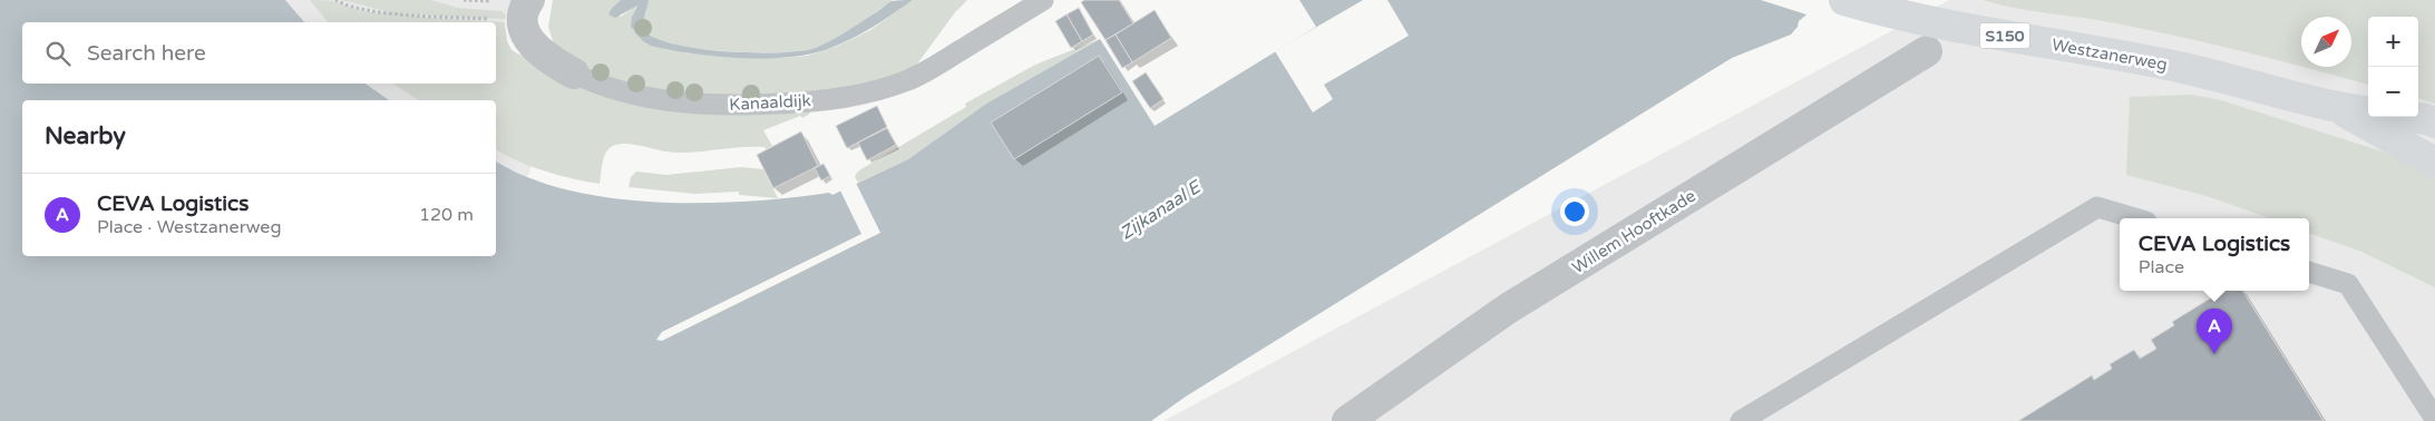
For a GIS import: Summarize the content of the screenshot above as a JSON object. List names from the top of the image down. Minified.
{"streets":{"main road":["S150","Westzanerweg"],"street":["Kanaaldijk","Willem Hooftkade"]},"water":["Zijkanaal E"],"north":"top right","page":{"map_buttons":["+","−"],"search":"Search here","heading":"Nearby","list":[{"mark":"A","name":"CEVA Logistics","note":"Place · Westzanerweg","value":"120 m"}],"popup":["CEVA Logistics","Place"],"pins":"A"}}
